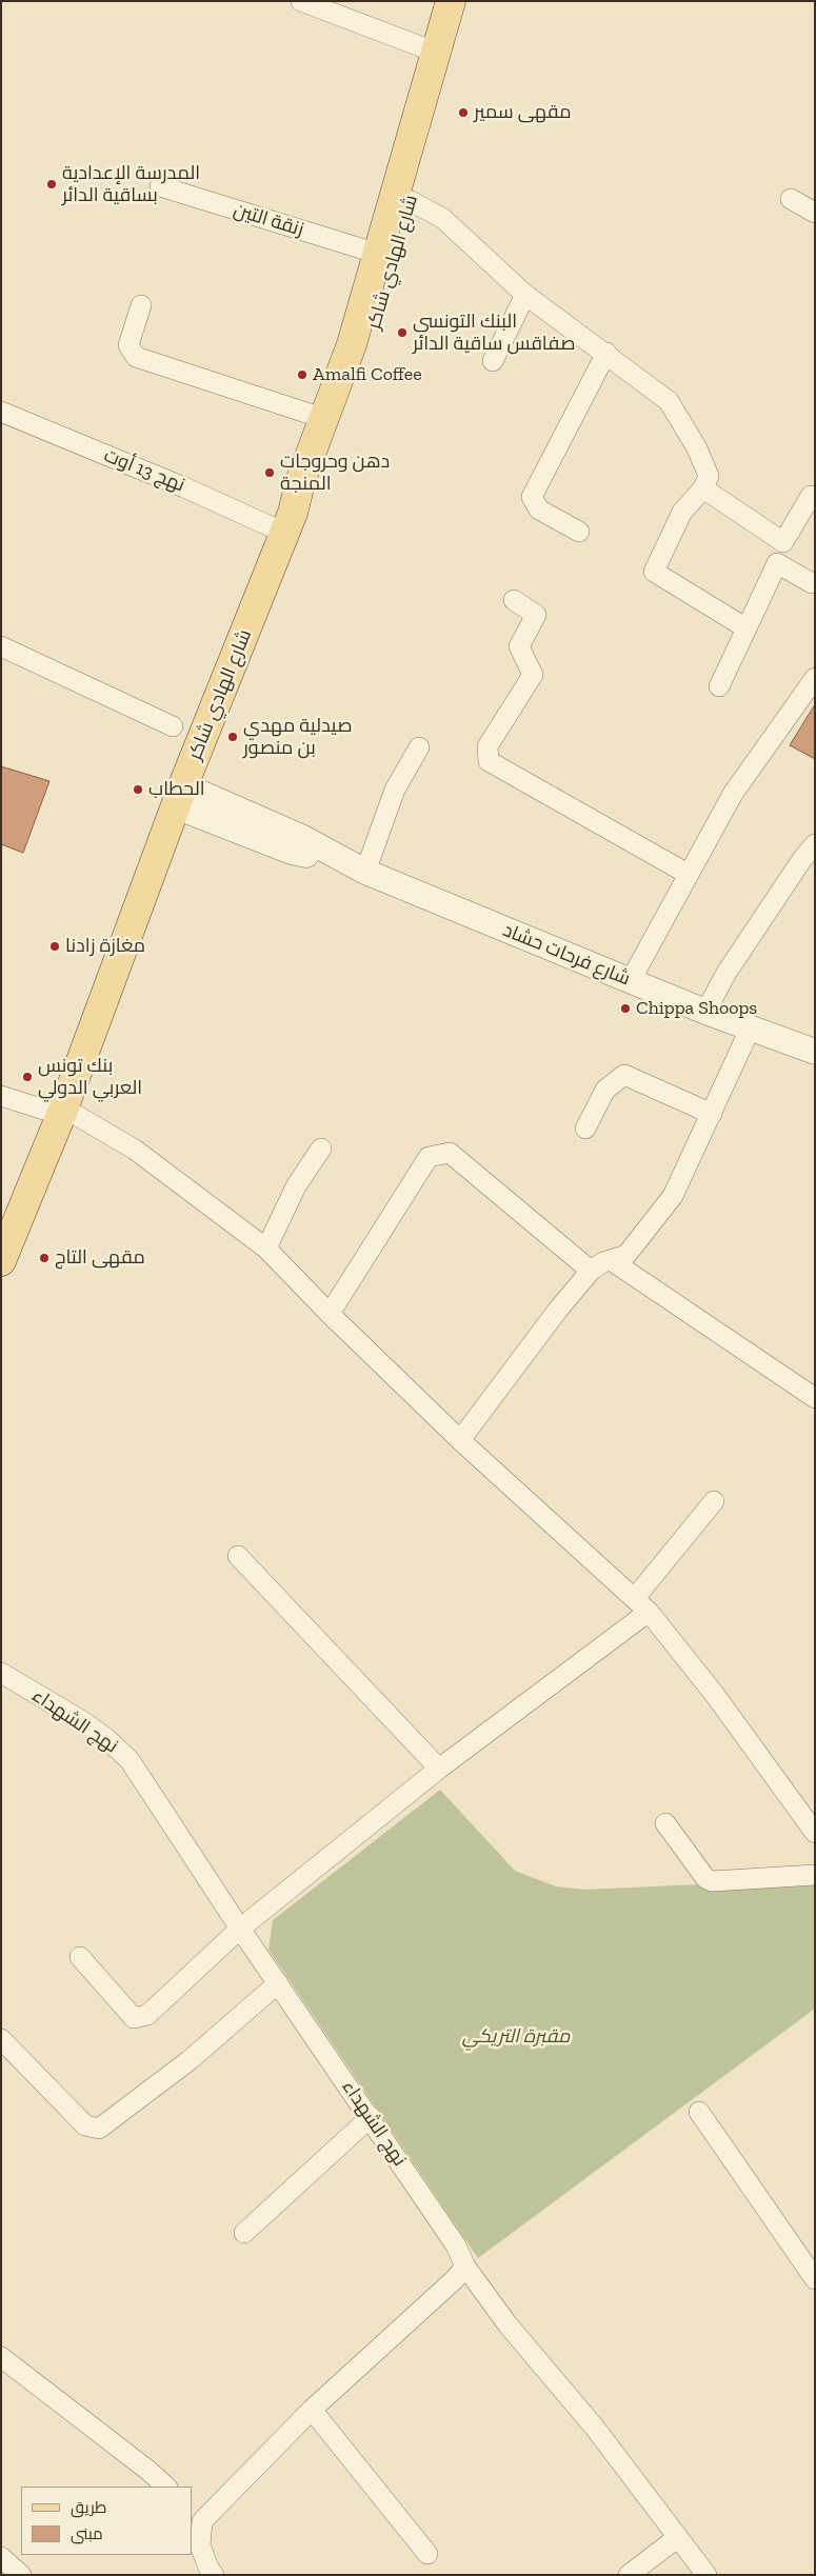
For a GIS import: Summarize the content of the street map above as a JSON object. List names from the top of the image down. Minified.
{"streets":{"main road":["شارع الهادي شاكر"],"street":["زنقة التين","نهج 13 أوت","شارع فرحات حشاد","نهج الشهداء"]},"crossings":[["زنقة التين","شارع الهادي شاكر"],["شارع الهادي شاكر","نهج 13 أوت"],["شارع الهادي شاكر","شارع فرحات حشاد"]],"parks":["مقبرة التريكي"],"places":["مقهى سمير","المدرسة الإعدادية بساقية الدائر","البنك التونسي صفاقس ساقية الدائر","Amalfi Coffee","دهن وحروجات المنجة","صيدلية مهدي بن منصور","الحطاب","مغازة زادنا","Chippa Shoops","بنك تونس العربي الدولي","مقهى التاج"],"legend":["طريق","مبنى"]}
